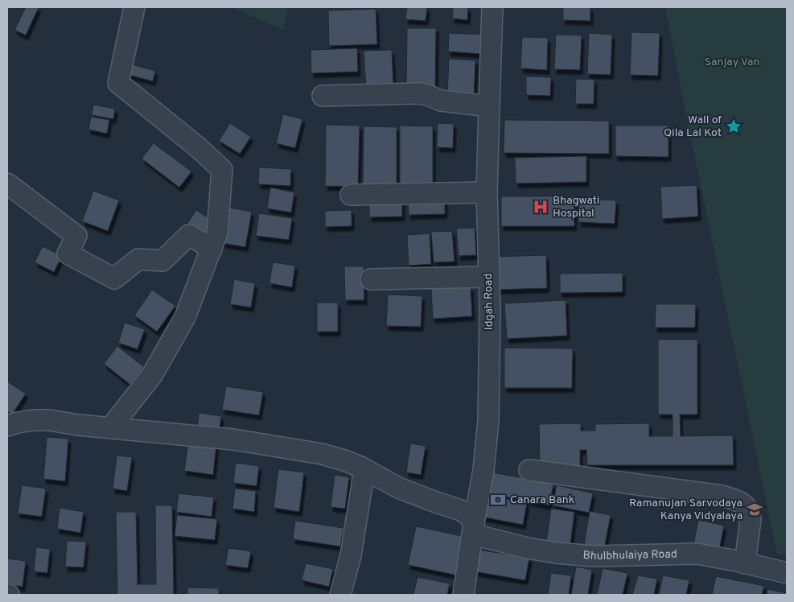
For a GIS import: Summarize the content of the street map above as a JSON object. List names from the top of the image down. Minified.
{"streets":{"street":["Idgah Road","Bhulbhulaiya Road"]},"crossings":[["Idgah Road","Bhulbhulaiya Road"]],"parks":["Sanjay Van"],"places":{"place":["Wall of Qila Lal Kot"],"hospital":["Bhagwati Hospital"],"bank":["Canara Bank"],"school or university":["Ramanujan Sarvodaya Kanya Vidyalaya"]}}
